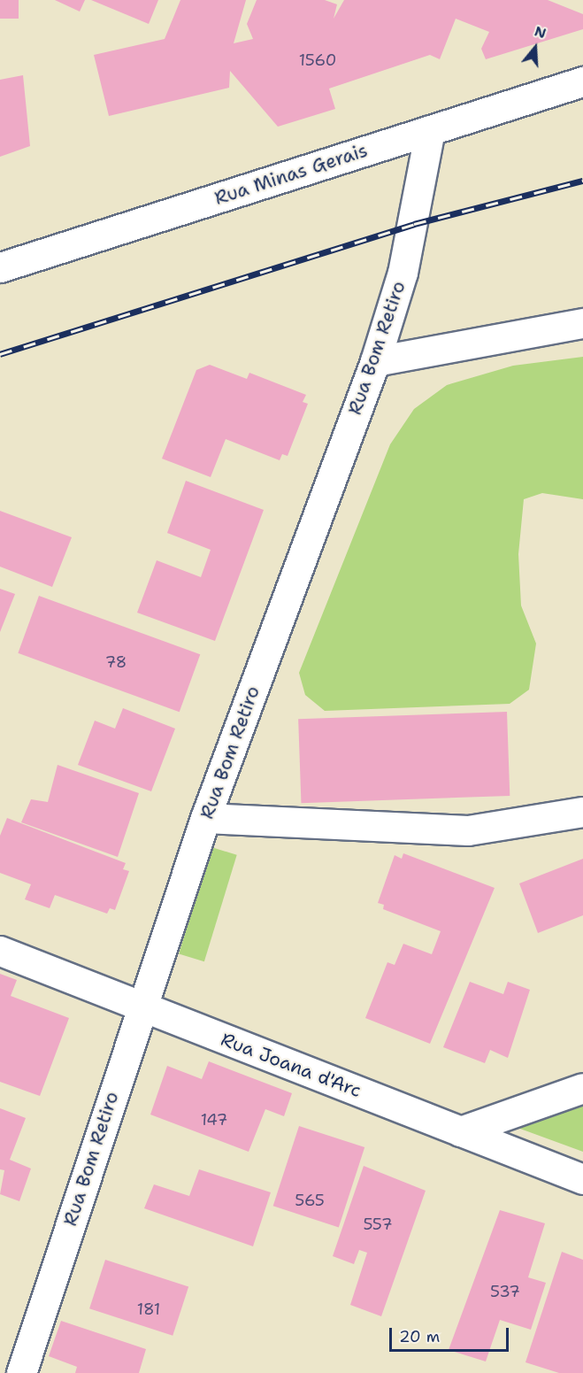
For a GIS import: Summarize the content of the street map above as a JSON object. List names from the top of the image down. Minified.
{"streets":{"street":["Rua Minas Gerais","Rua Bom Retiro","Rua Joana d'Arc"]},"crossings":[["Rua Minas Gerais","Rua Bom Retiro"],["Rua Bom Retiro","Rua Joana d'Arc"]],"house_numbers":["1560","78","147","565","557","537","181"],"scale_bar":"20 m","north":"top"}
